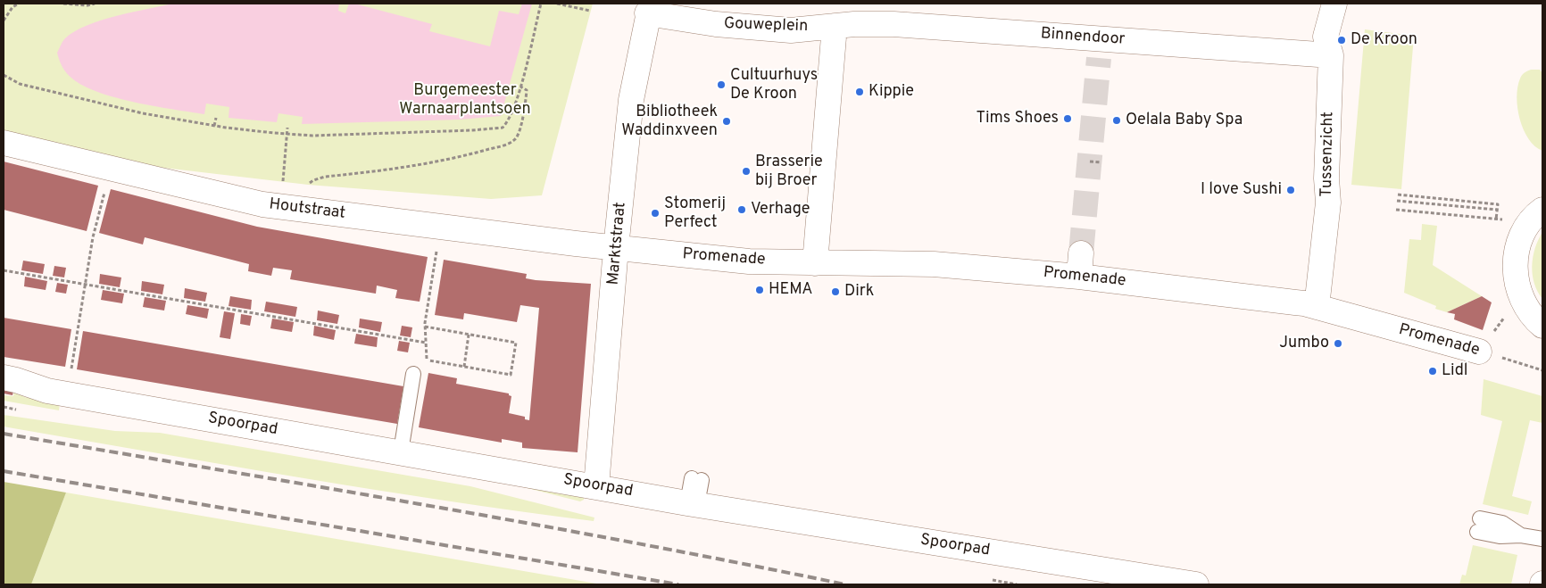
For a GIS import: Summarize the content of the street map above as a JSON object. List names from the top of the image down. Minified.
{"streets":{"street":["Gouweplein","Binnendoor","Tussenzicht","Houtstraat","Marktstraat","Promenade","Spoorpad"]},"crossings":[["Gouweplein","Binnendoor"],["Gouweplein","Marktstraat"],["Binnendoor","Tussenzicht"],["Tussenzicht","Promenade"],["Houtstraat","Marktstraat"],["Houtstraat","Promenade"],["Marktstraat","Promenade"],["Marktstraat","Spoorpad"]],"parks":["Burgemeester Warnaarplantsoen"],"places":["De Kroon","Cultuurhuys De Kroon","Kippie","Tims Shoes","Oelala Baby Spa","Bibliotheek Waddinxveen","Brasserie bij Broer","I love Sushi","Verhage","Stomerij Perfect","HEMA","Dirk","Jumbo","Lidl"]}
